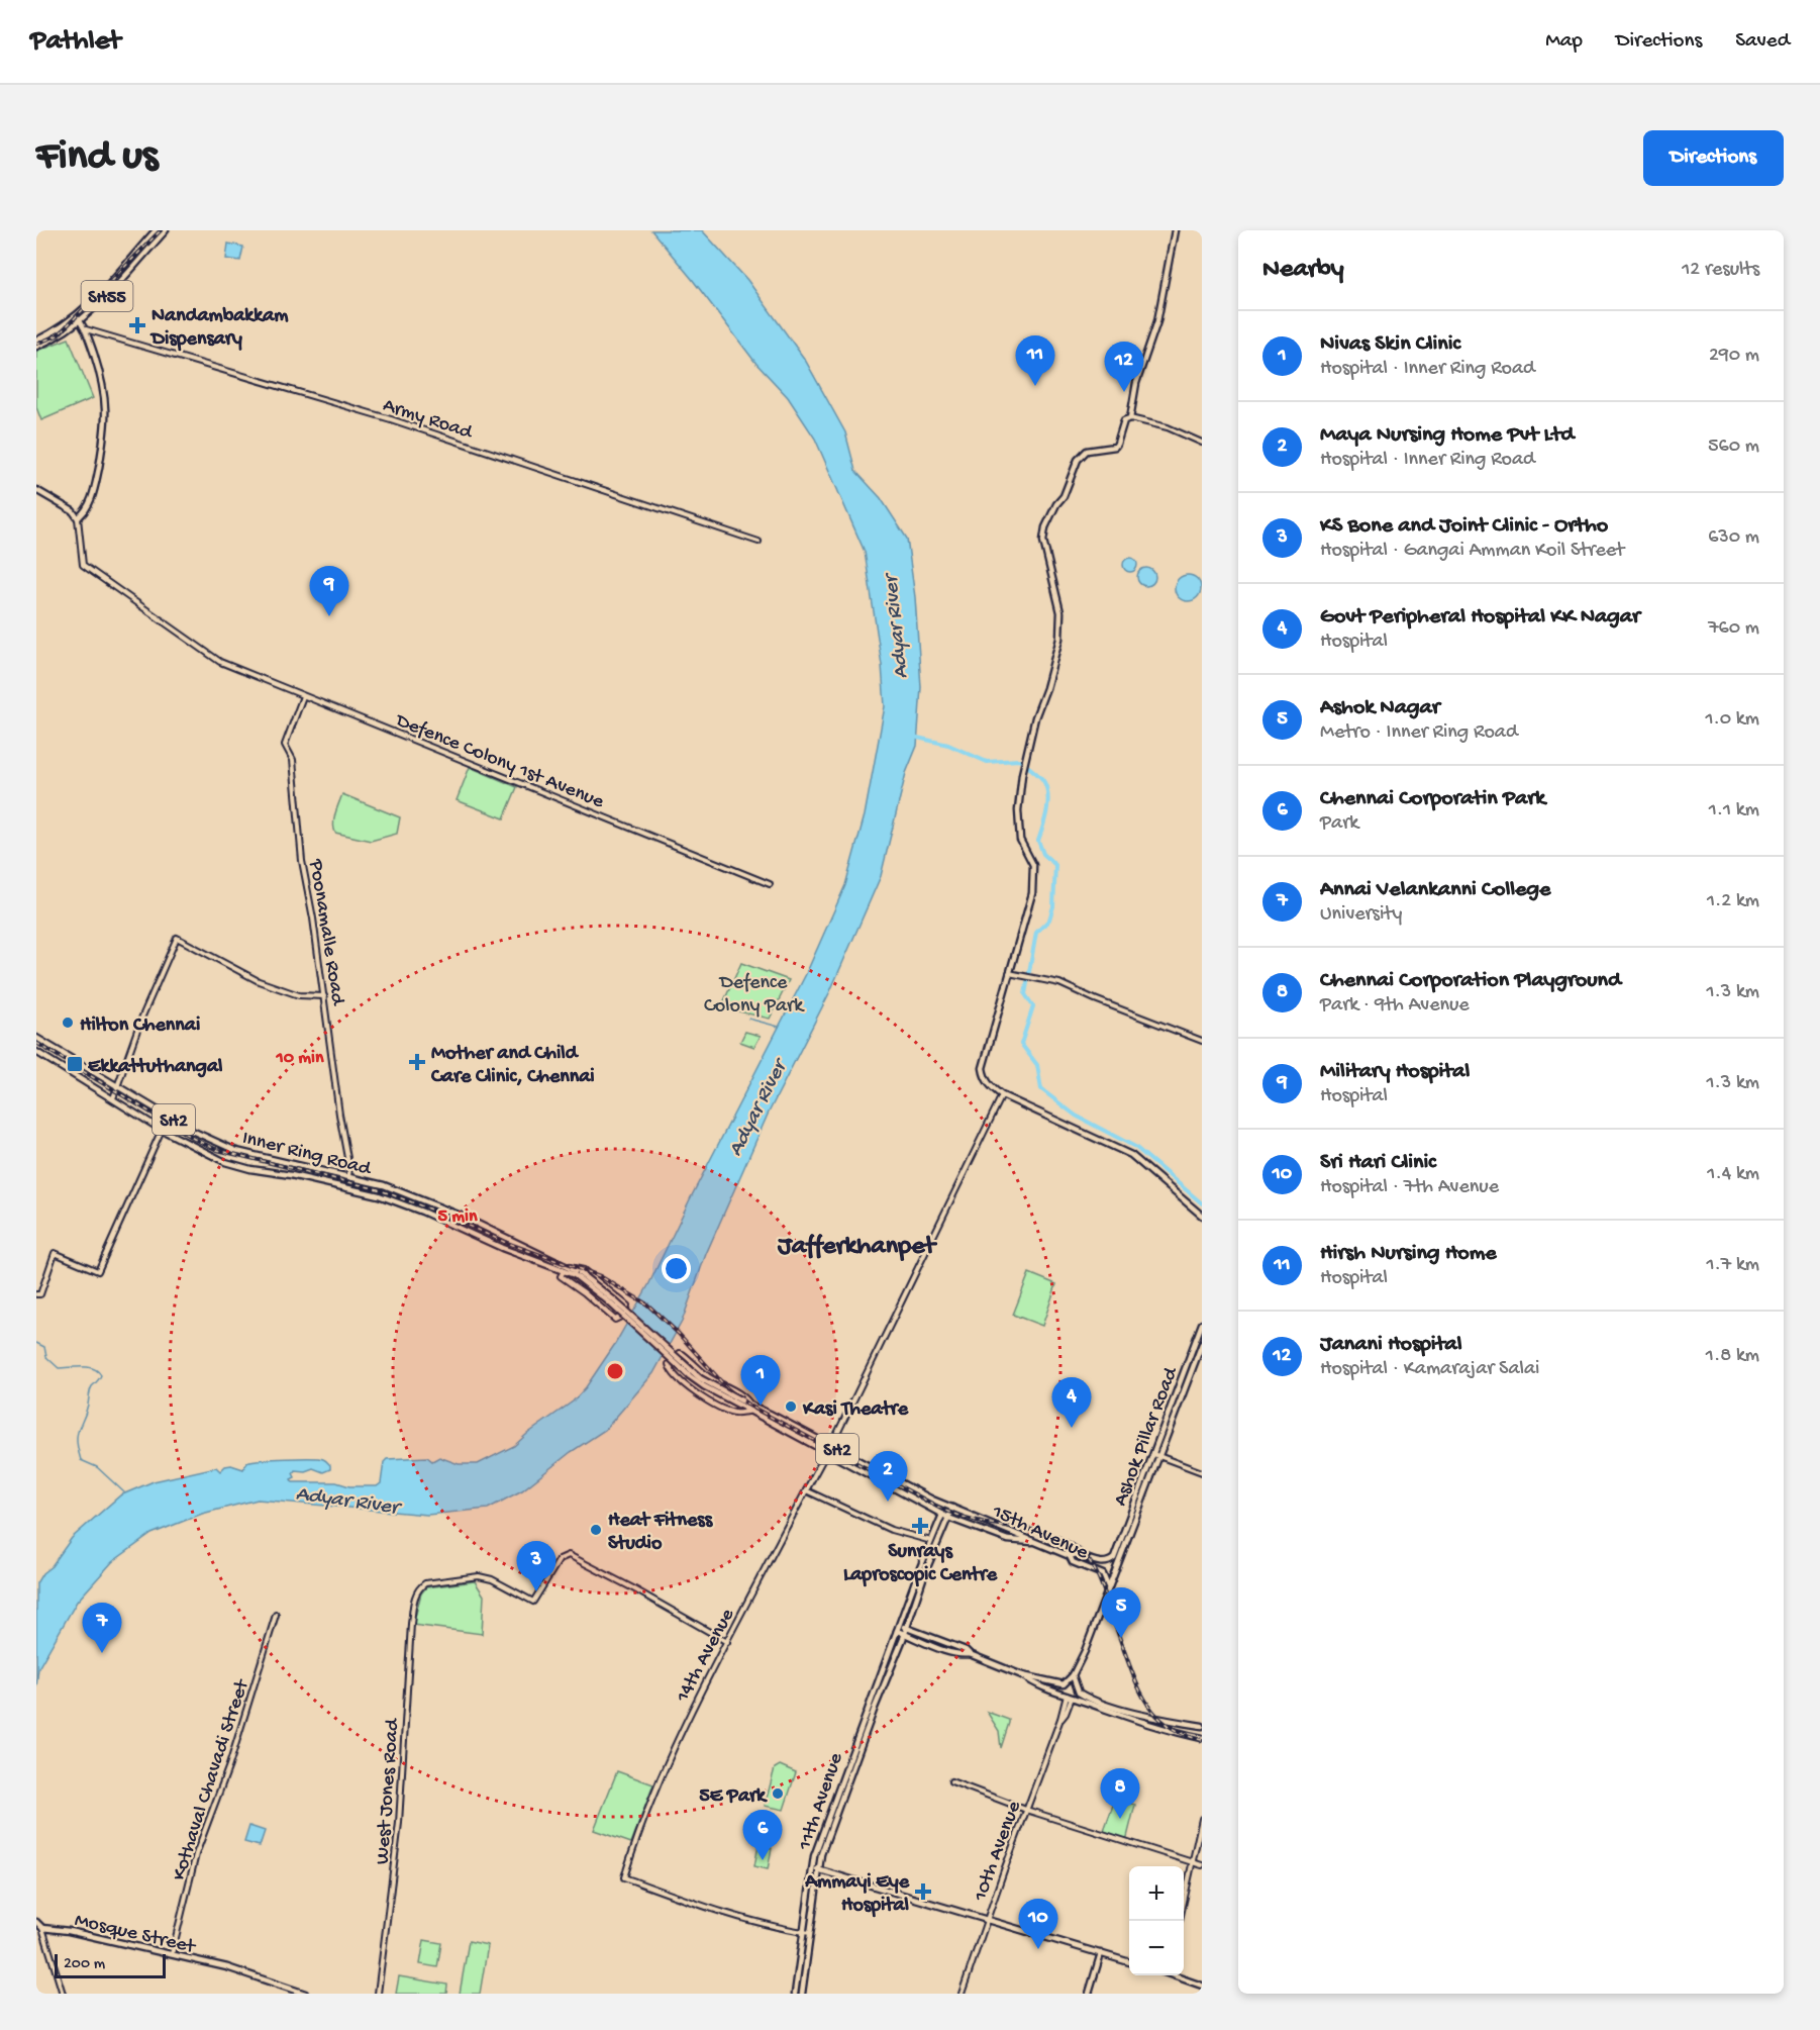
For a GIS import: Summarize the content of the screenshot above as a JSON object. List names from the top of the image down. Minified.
{"streets":{"main road":["SH55","SH2","Inner Ring Road","Ashok Pillar Road","15th Avenue","11th Avenue","Mosque Street"],"street":["Army Road","Defence Colony 1st Avenue","Poonamalle Road","14th Avenue","Kothaval Chavadi Street","West Jones Road","10th Avenue"]},"crossings":[["Defence Colony 1st Avenue","Poonamalle Road"],["Poonamalle Road","Inner Ring Road"],["SH2","Inner Ring Road"],["SH2","15th Avenue"],["SH2","14th Avenue"],["SH2","11th Avenue"],["Ashok Pillar Road","15th Avenue"],["14th Avenue","West Jones Road"],["14th Avenue","11th Avenue"],["Kothaval Chavadi Street","Mosque Street"]],"districts":["Jafferkhanpet"],"water":["Adyar River"],"parks":["Defence Colony Park"],"places":{"health":["Nandambakkam Dispensary","Mother and Child Care Clinic, Chennai","Sunrays Laproscopic Centre","Ammayi Eye Hospital"],"other":["Hilton Chennai","Kasi Theatre","Heat Fitness Studio","5E Park"],"transit":["Ekkattuthangal"]},"scale_bar":"200 m","page":{"header":"Pathlet","nav":["Map","Directions","Saved"],"buttons":"Directions","title":"Find us","heading":["Nearby","12 results"],"list":[{"mark":"1","name":"Nivas Skin Clinic","note":"Hospital · Inner Ring Road","value":"290 m"},{"mark":"2","name":"Maya Nursing Home Pvt Ltd","note":"Hospital · Inner Ring Road","value":"560 m"},{"mark":"3","name":"KS Bone and Joint Clinic - Ortho","note":"Hospital · Gangai Amman Koil Street","value":"630 m"},{"mark":"4","name":"Govt Peripheral Hospital KK Nagar","note":"Hospital","value":"760 m"},{"mark":"5","name":"Ashok Nagar","note":"Metro · Inner Ring Road","value":"1.0 km"},{"mark":"6","name":"Chennai Corporatin Park","note":"Park","value":"1.1 km"},{"mark":"7","name":"Annai Velankanni College","note":"University","value":"1.2 km"},{"mark":"8","name":"Chennai Corporation Playground","note":"Park · 9th Avenue","value":"1.3 km"},{"mark":"9","name":"Military Hospital","note":"Hospital","value":"1.3 km"},{"mark":"10","name":"Sri Hari Clinic","note":"Hospital · 7th Avenue","value":"1.4 km"},{"mark":"11","name":"Hirsh Nursing Home","note":"Hospital","value":"1.7 km"},{"mark":"12","name":"Janani Hospital","note":"Hospital · Kamarajar Salai","value":"1.8 km"}],"pins":["11","12","9","1","4","2","3","5","7","8","6","10"],"map_buttons":["+","−"],"scale":"200 m"},"rings":["10 min","5 min"]}
